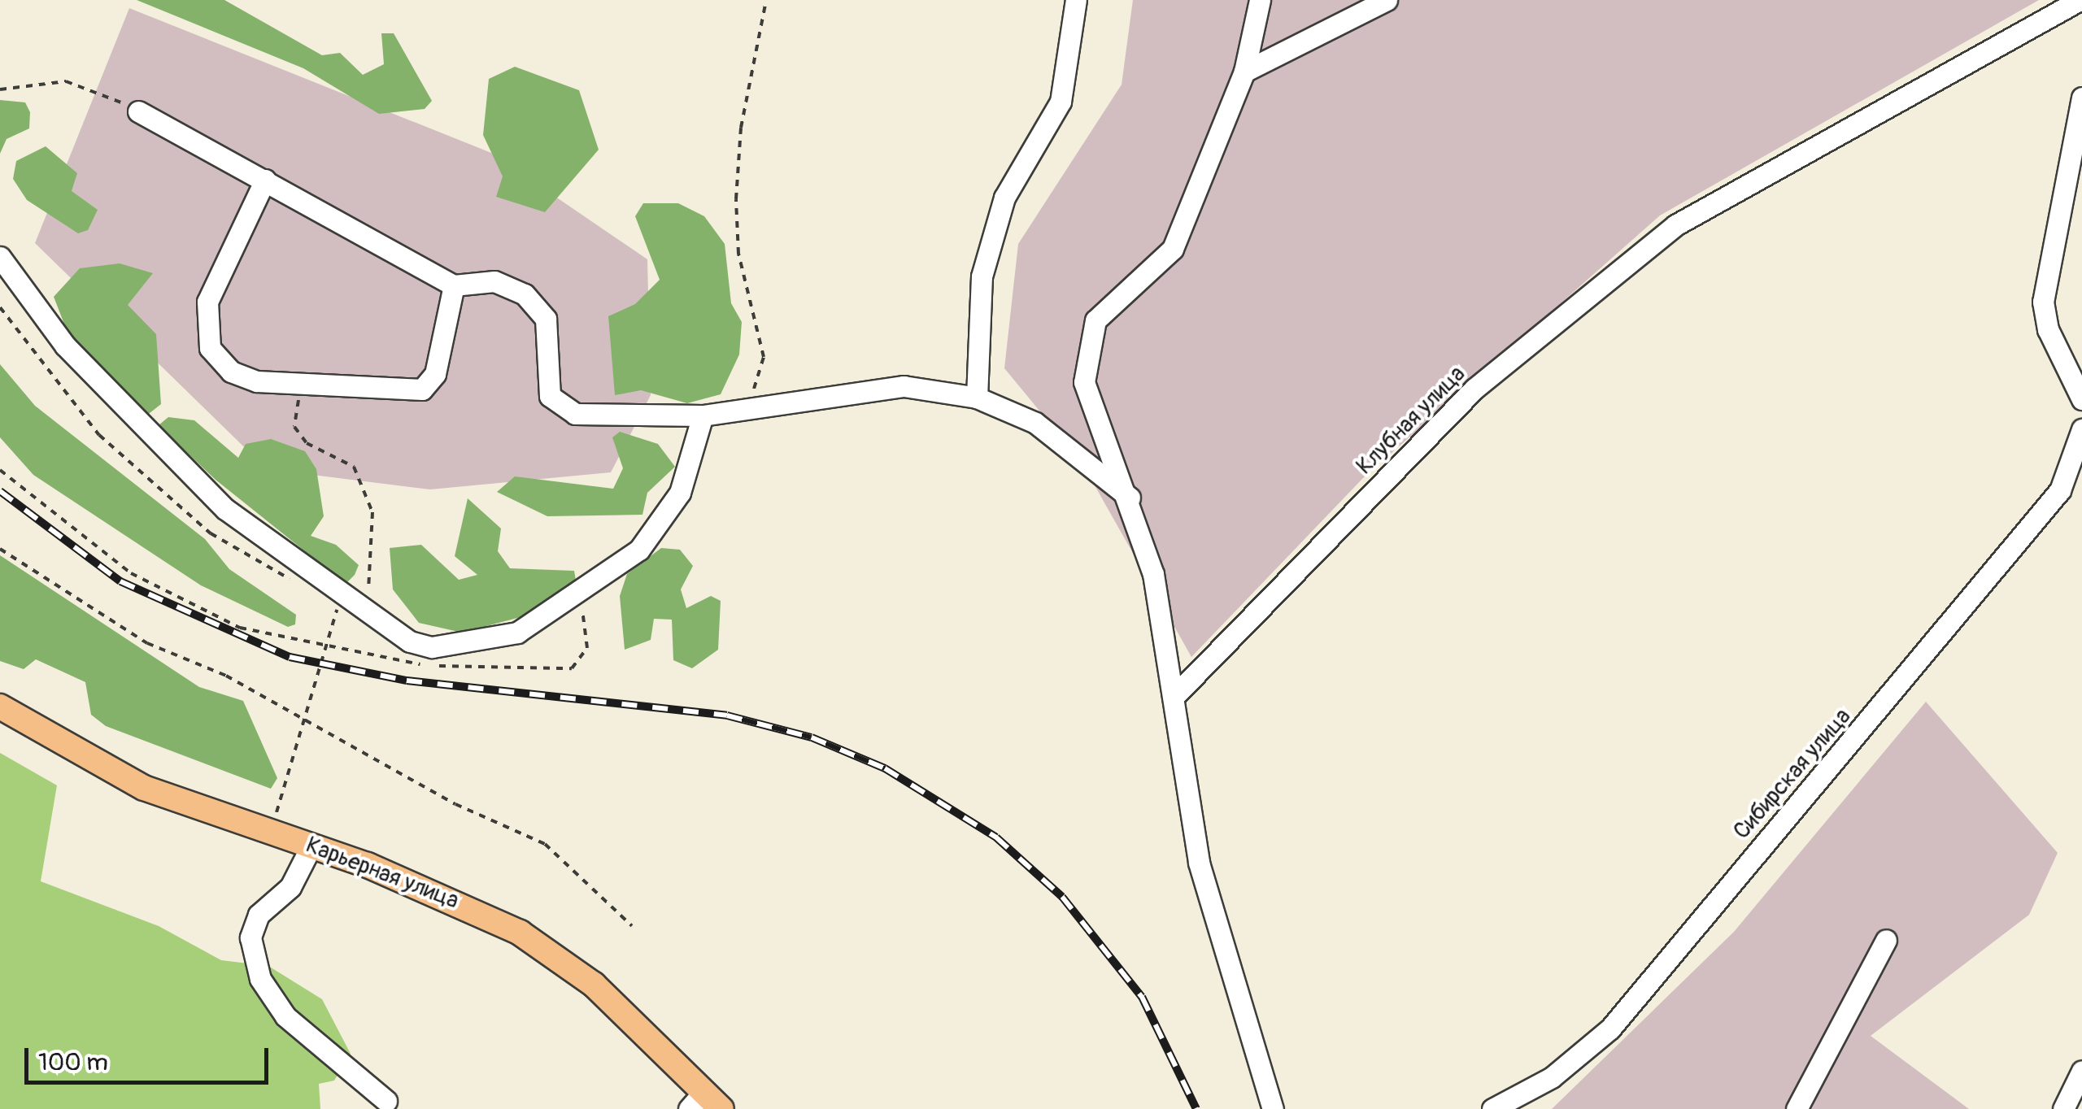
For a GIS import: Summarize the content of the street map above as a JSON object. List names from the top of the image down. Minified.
{"streets":{"main road":["Карьерная улица"],"street":["Клубная улица","Сибирская улица"]},"scale_bar":"100 m"}
